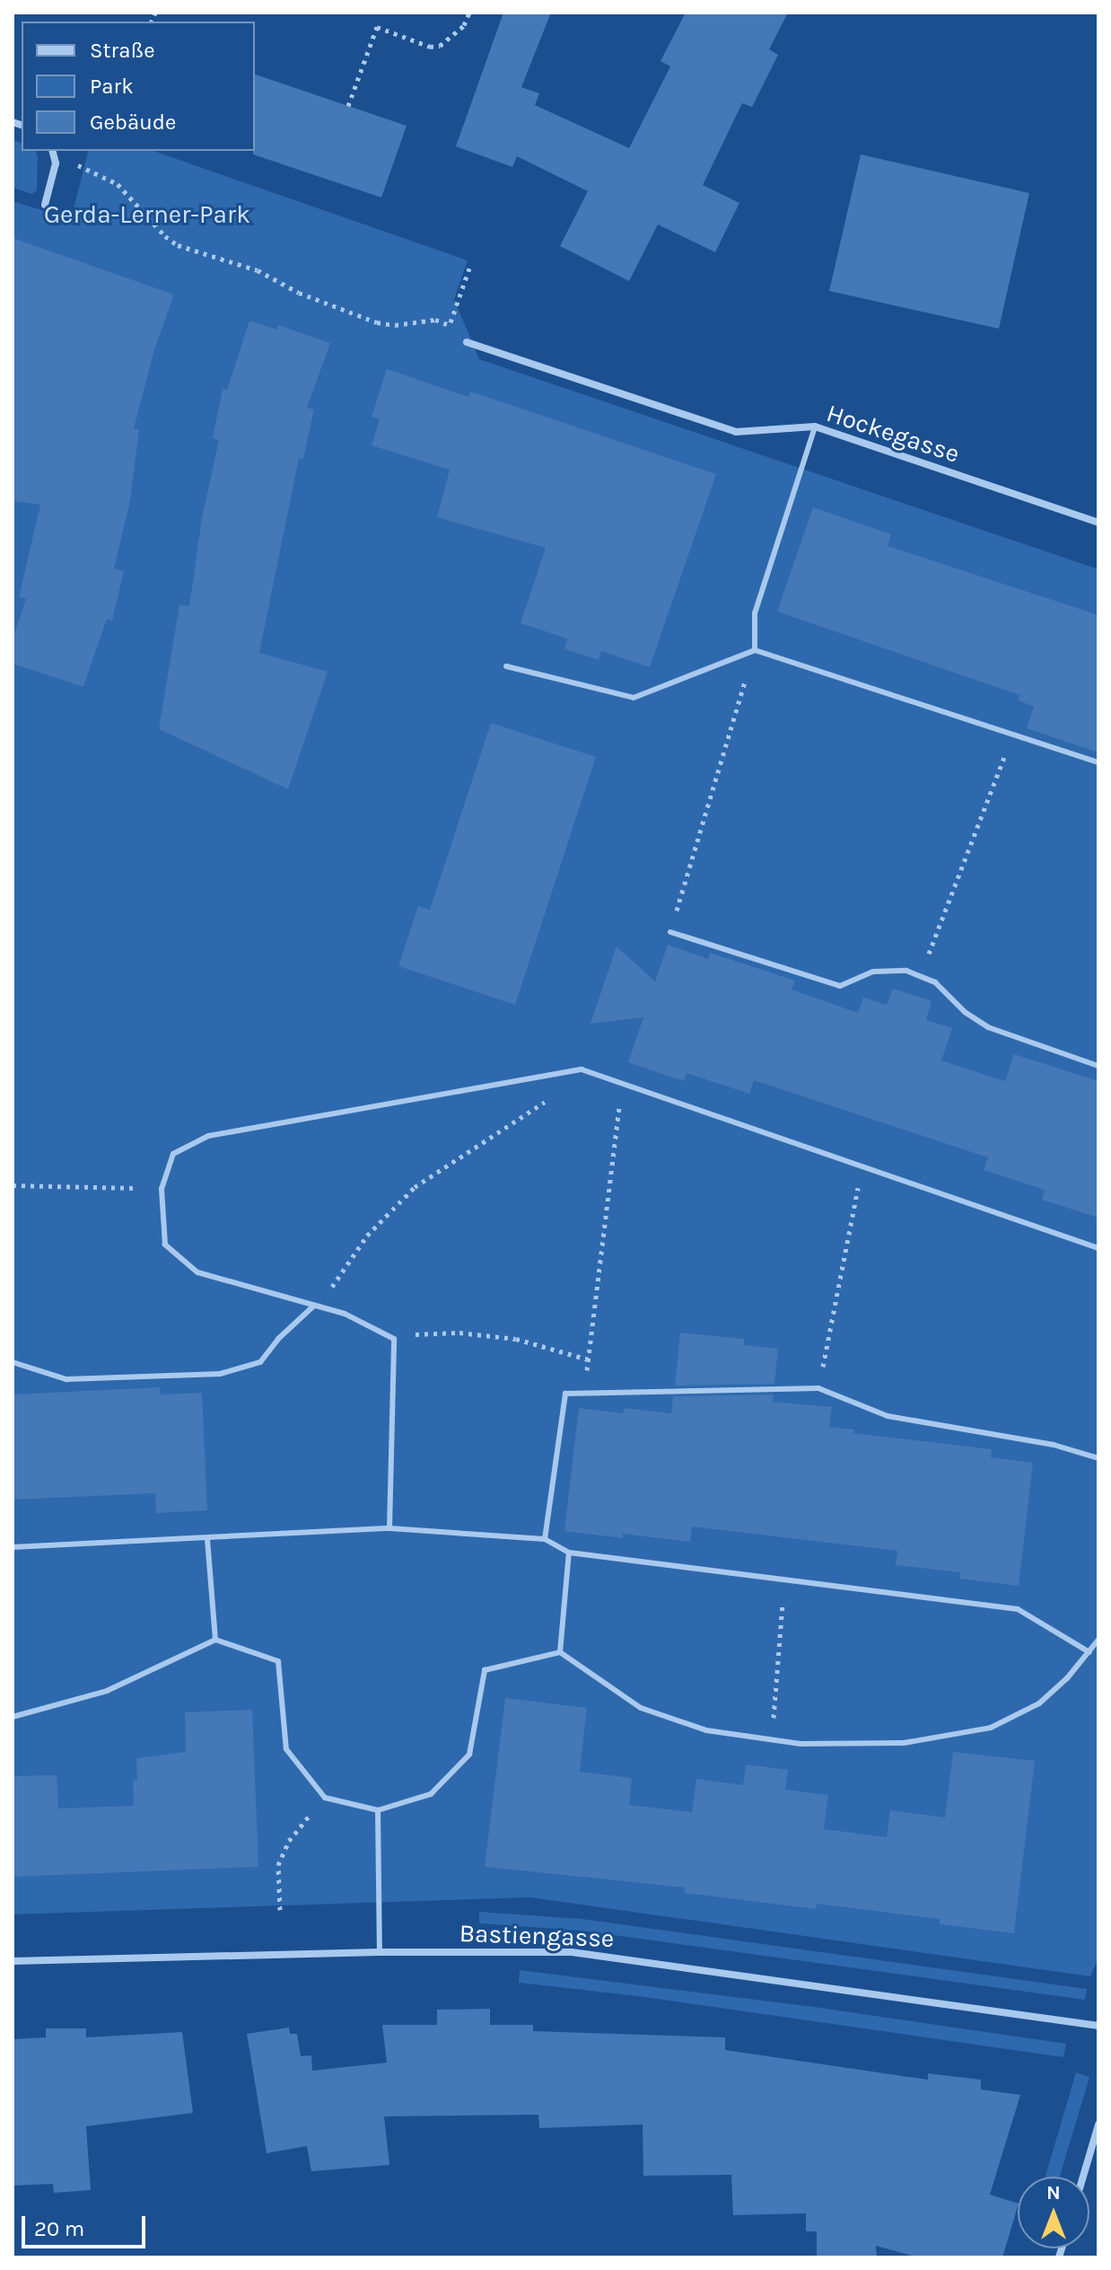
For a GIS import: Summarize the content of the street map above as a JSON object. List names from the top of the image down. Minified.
{"streets":{"street":["Hockegasse","Bastiengasse"]},"parks":["Gerda-Lerner-Park"],"legend":["Straße","Park","Gebäude"],"scale_bar":"20 m","north":"top"}
